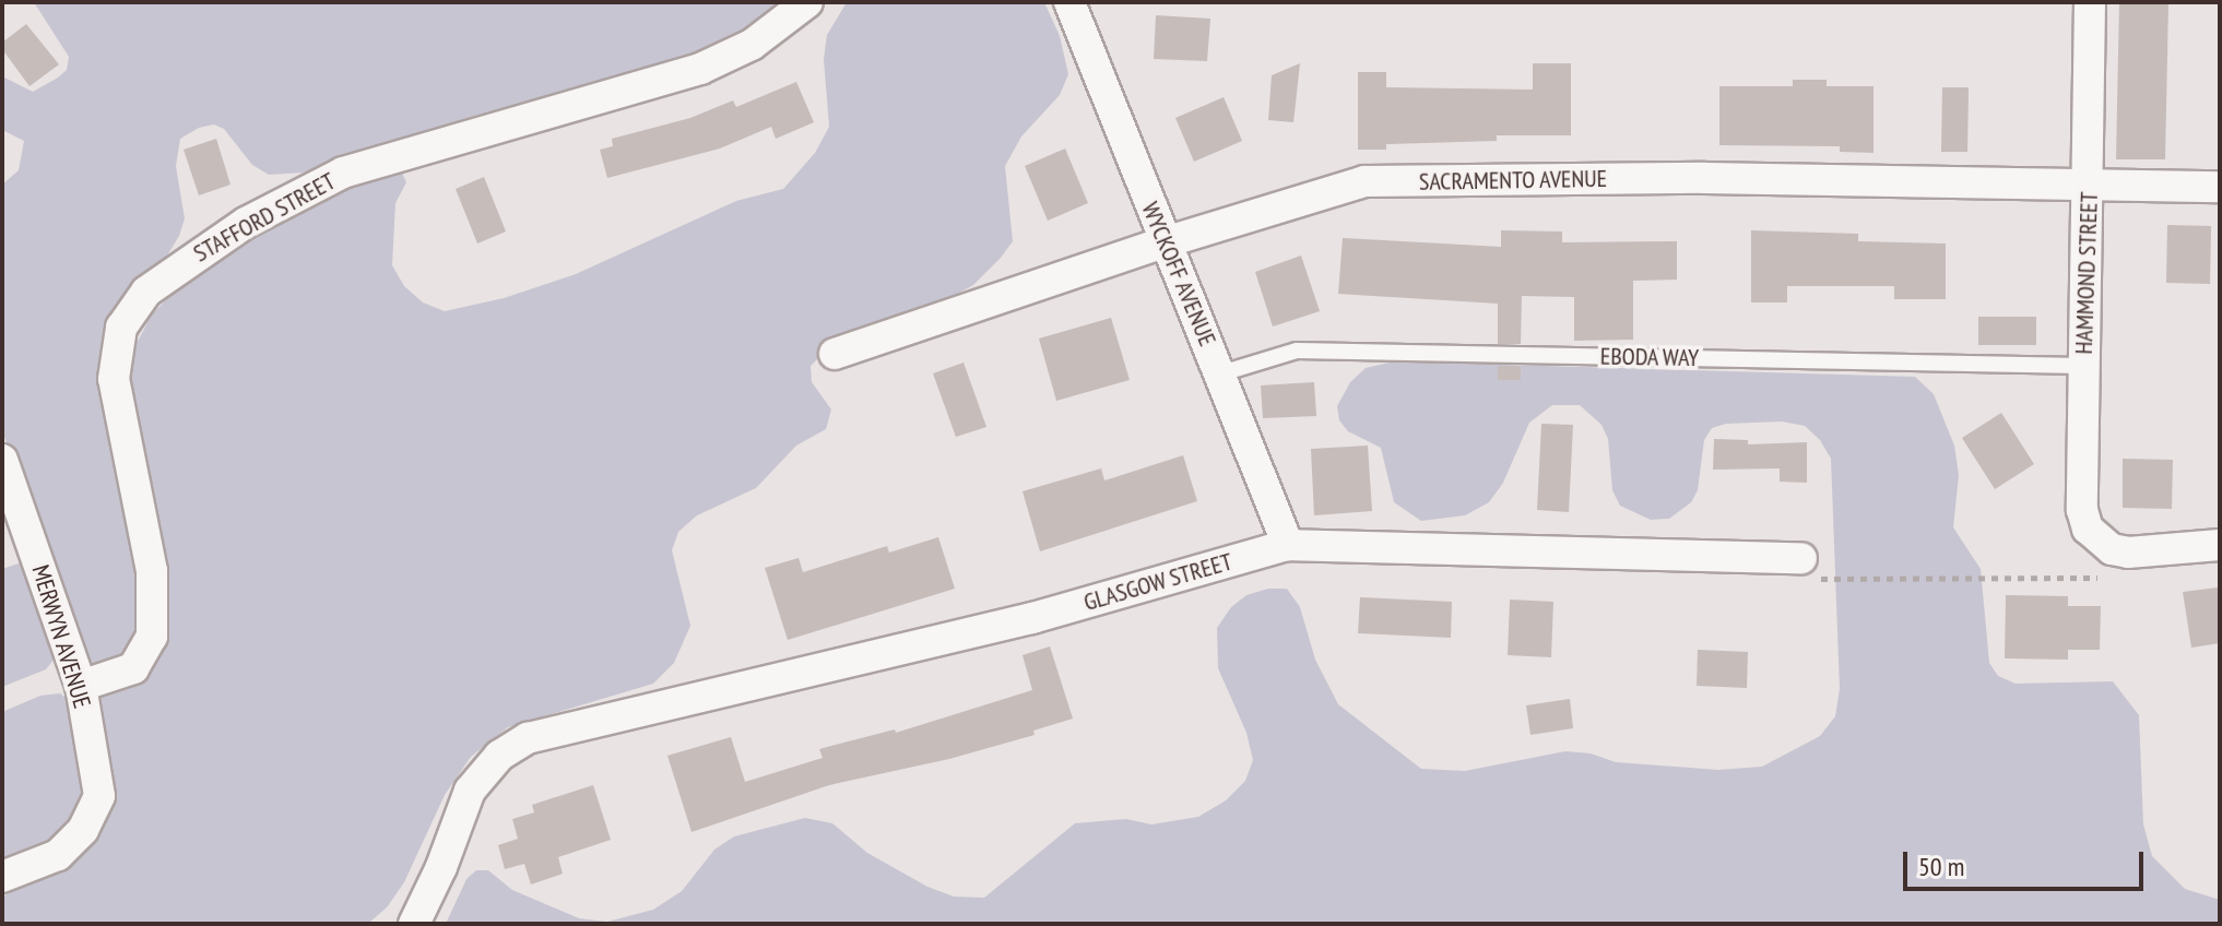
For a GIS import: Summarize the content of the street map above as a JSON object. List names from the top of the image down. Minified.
{"streets":{"street":["SACRAMENTO AVENUE","STAFFORD STREET","HAMMOND STREET","WYCKOFF AVENUE","GLASGOW STREET","MERWYN AVENUE"],"lane":["EBODA WAY"]},"crossings":[["SACRAMENTO AVENUE","HAMMOND STREET"],["SACRAMENTO AVENUE","WYCKOFF AVENUE"],["STAFFORD STREET","MERWYN AVENUE"],["HAMMOND STREET","EBODA WAY"],["WYCKOFF AVENUE","EBODA WAY"],["WYCKOFF AVENUE","GLASGOW STREET"]],"scale_bar":"50 m"}
